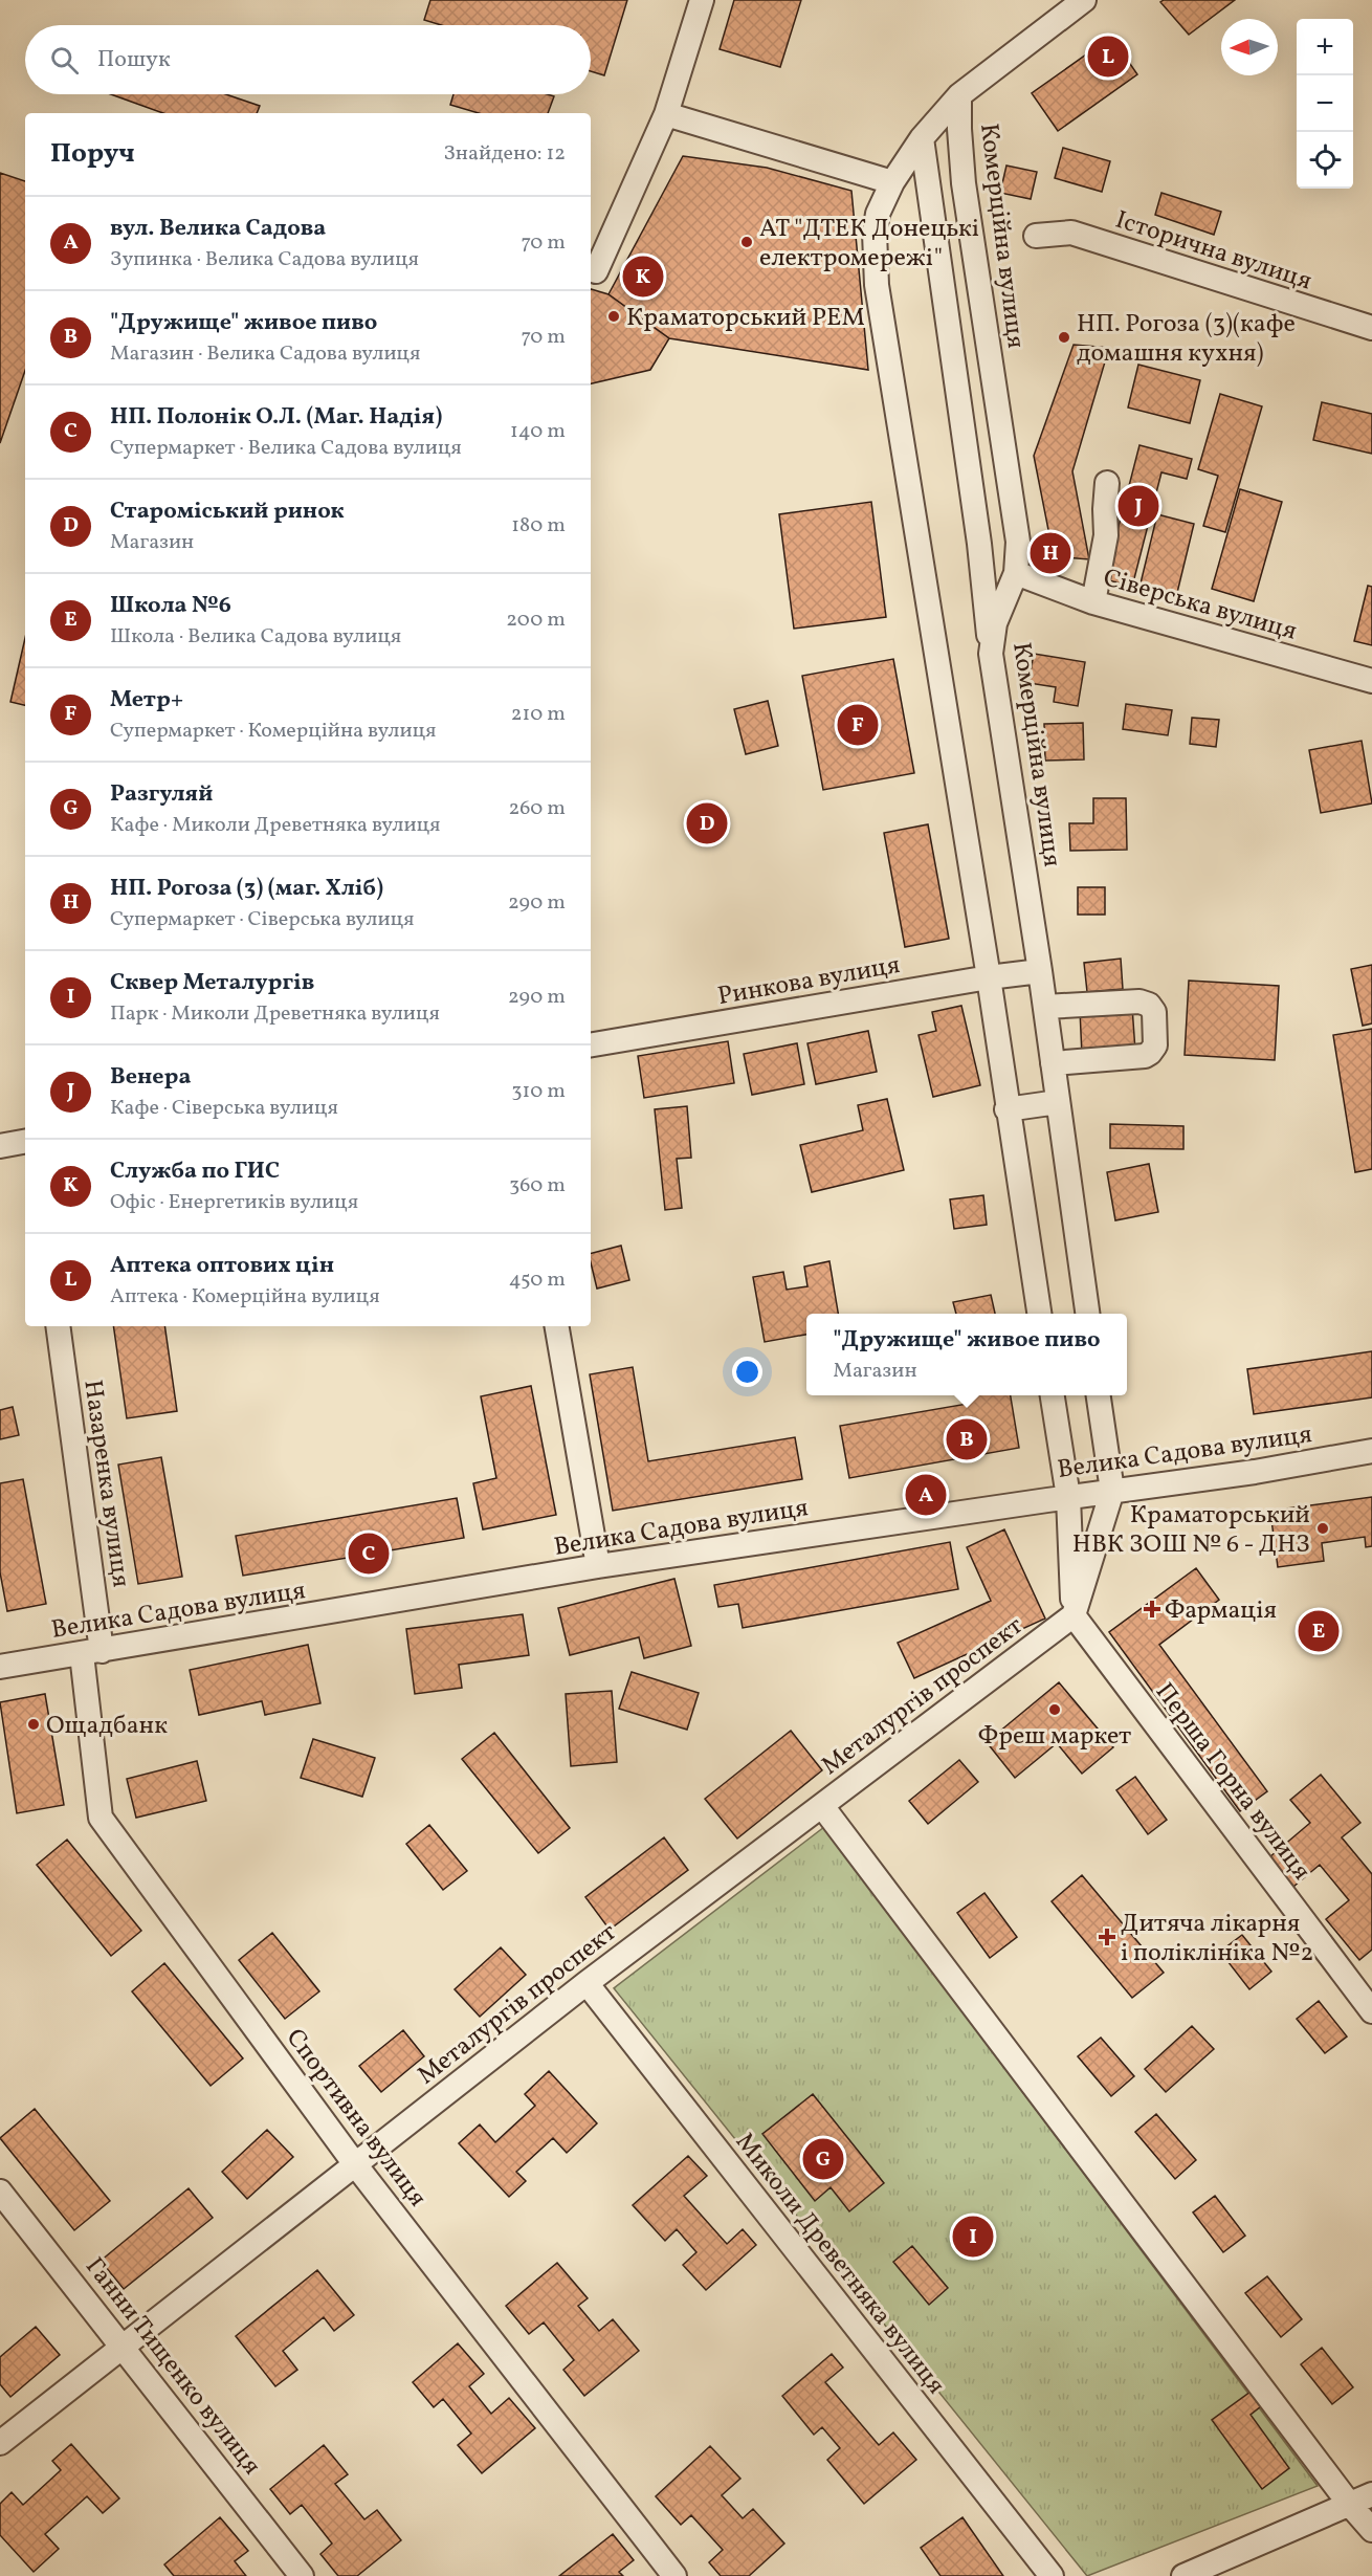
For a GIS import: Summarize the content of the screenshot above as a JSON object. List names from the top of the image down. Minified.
{"streets":{"street":["Комерційна вулиця","Історична вулиця","Сіверська вулиця","Ринкова вулиця","Велика Садова вулиця","Назаренка вулиця","Металургів проспект","Перша Горна вулиця","Спортивна вулиця","Миколи Древетняка вулиця","Ганни Тищенко вулиця"]},"crossings":[["Комерційна вулиця","Сіверська вулиця"],["Комерційна вулиця","Ринкова вулиця"],["Велика Садова вулиця","Назаренка вулиця"],["Велика Садова вулиця","Спортивна вулиця"],["Назаренка вулиця","Спортивна вулиця"],["Металургів проспект","Перша Горна вулиця"],["Металургів проспект","Спортивна вулиця"],["Металургів проспект","Миколи Древетняка вулиця"],["Металургів проспект","Ганни Тищенко вулиця"]],"places":{"other":["АТ \"ДТЕК Донецькі електромережі\"","Краматорський РЕМ","НП. Рогоза (3)(кафе домашня кухня)","Краматорський НВК ЗОШ № 6 - ДНЗ","Фреш маркет","Ощадбанк"],"health":["Фармація","Дитяча лікарня і поліклініка №2"]},"north":"left","page":{"map_buttons":["+","−"],"search":"Пошук","pins":["L","K","J","H","F","D","B","A","C","E","G","I"],"heading":["Поруч","Знайдено: 12"],"list":[{"mark":"A","name":"вул. Велика Садова","note":"Зупинка · Велика Садова вулиця","value":"70 m"},{"mark":"B","name":"\"Дружище\" живое пиво","note":"Магазин · Велика Садова вулиця","value":"70 m"},{"mark":"C","name":"НП. Полонік О.Л. (Маг. Надія)","note":"Супермаркет · Велика Садова вулиця","value":"140 m"},{"mark":"D","name":"Староміський ринок","note":"Магазин","value":"180 m"},{"mark":"E","name":"Школа №6","note":"Школа · Велика Садова вулиця","value":"200 m"},{"mark":"F","name":"Метр+","note":"Супермаркет · Комерційна вулиця","value":"210 m"},{"mark":"G","name":"Разгуляй","note":"Кафе · Миколи Древетняка вулиця","value":"260 m"},{"mark":"H","name":"НП. Рогоза (3) (маг. Хліб)","note":"Супермаркет · Сіверська вулиця","value":"290 m"},{"mark":"I","name":"Сквер Металургів","note":"Парк · Миколи Древетняка вулиця","value":"290 m"},{"mark":"J","name":"Венера","note":"Кафе · Сіверська вулиця","value":"310 m"},{"mark":"K","name":"Служба по ГИС","note":"Офіс · Енергетиків вулиця","value":"360 m"},{"mark":"L","name":"Аптека оптових цін","note":"Аптека · Комерційна вулиця","value":"450 m"}],"popup":["\"Дружище\" живое пиво","Магазин"]}}
